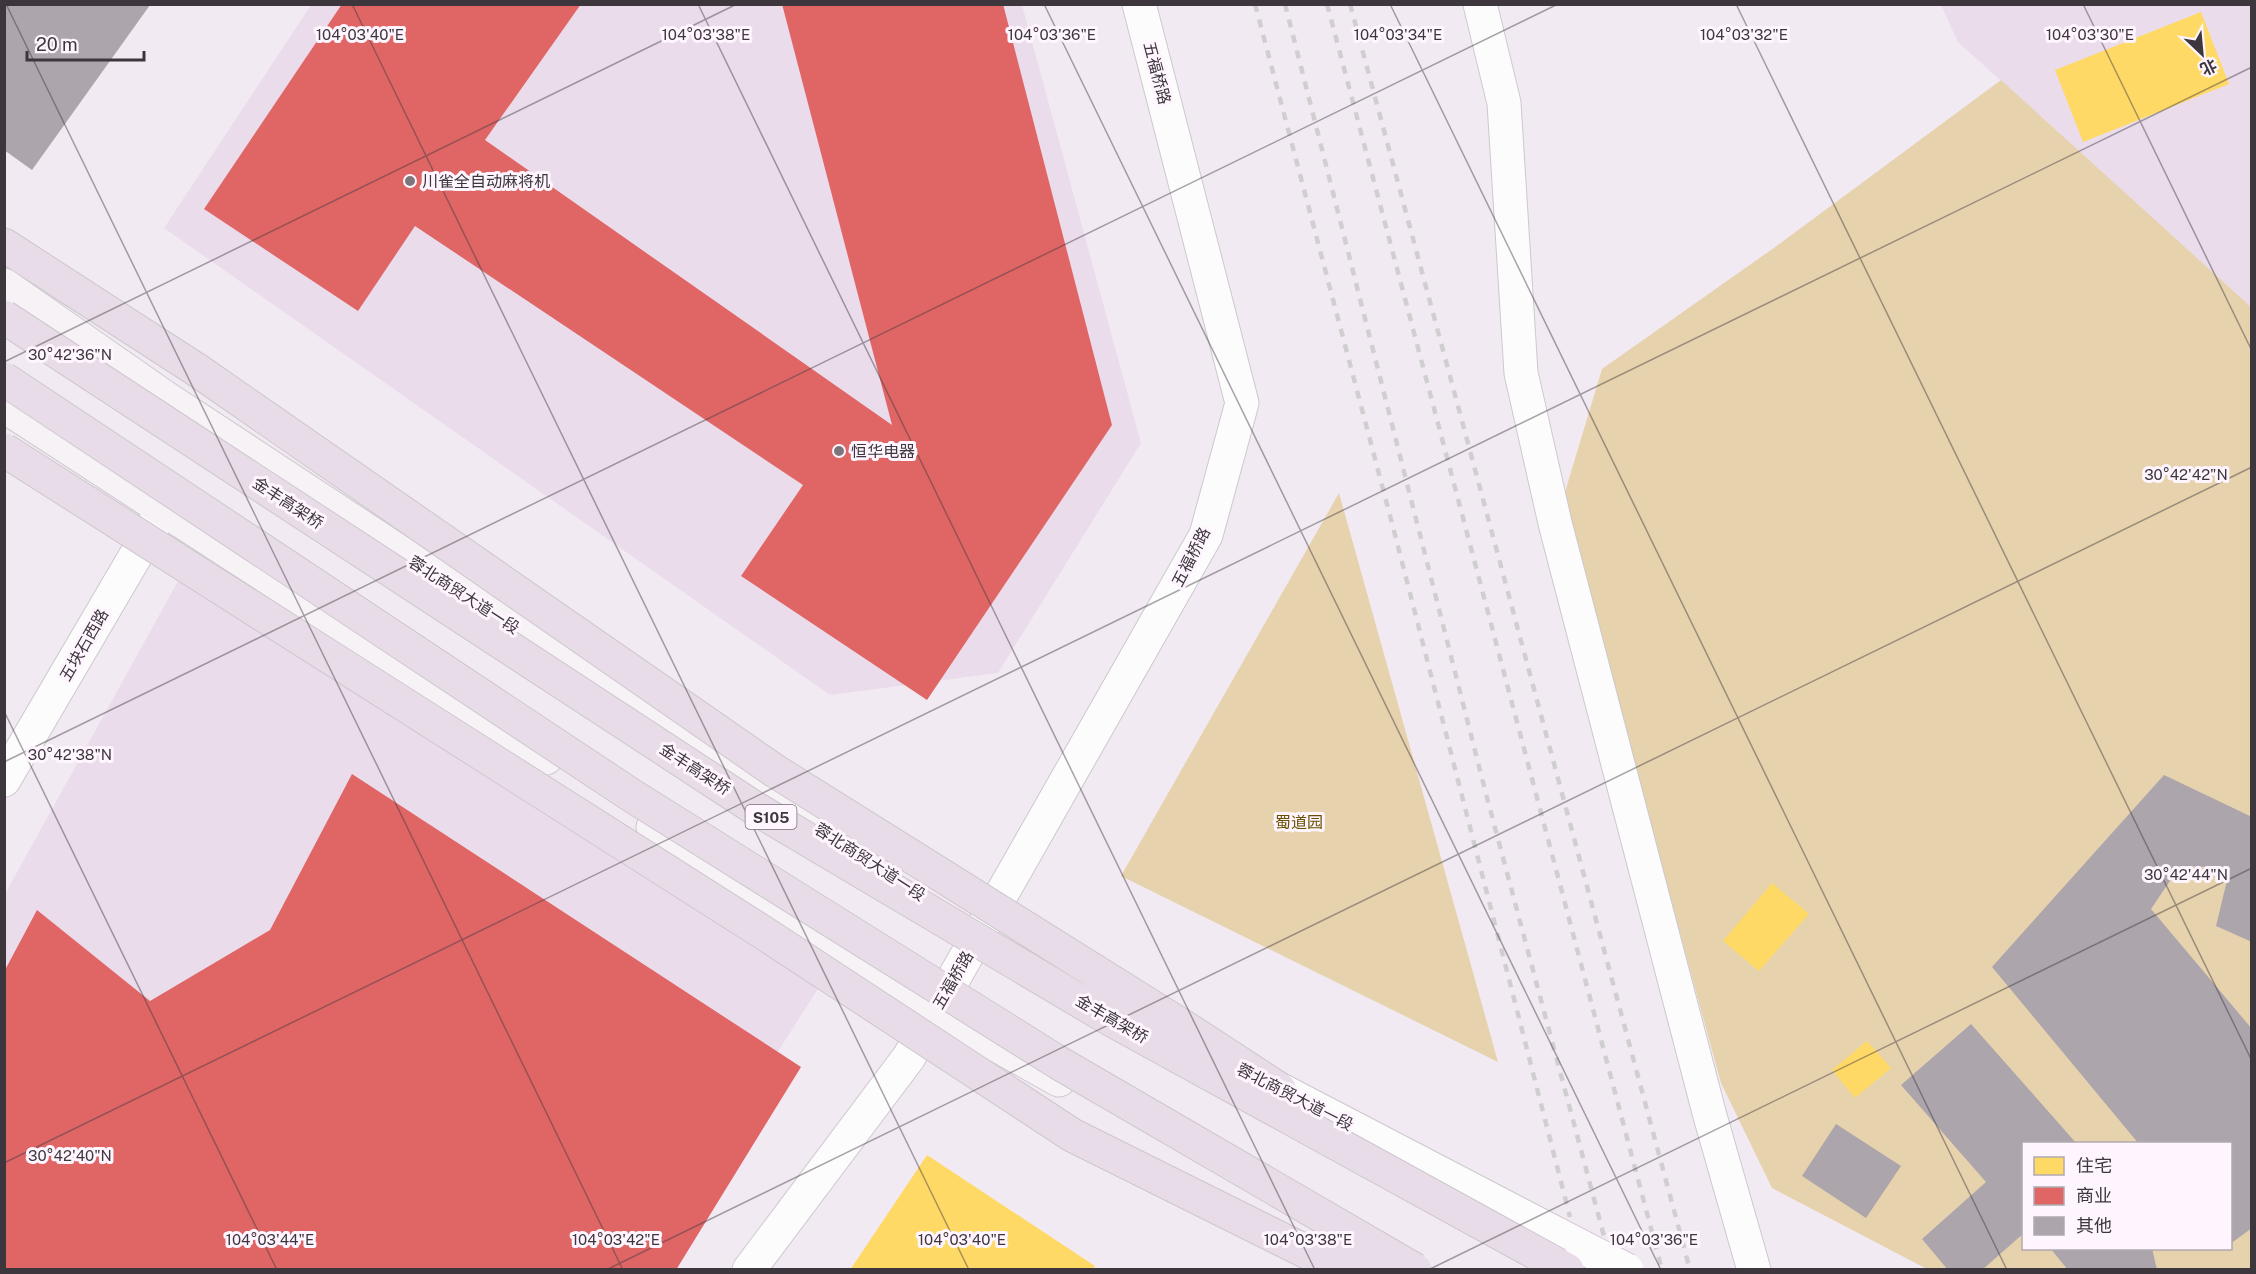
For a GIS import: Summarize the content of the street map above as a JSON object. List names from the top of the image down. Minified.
{"streets":{"highway":["金丰高架桥","S105"],"main road":["蓉北商贸大道一段"],"street":["五福桥路","五块石西路"]},"crossings":[["五福桥路","蓉北商贸大道一段"],["金丰高架桥","蓉北商贸大道一段"]],"parks":["蜀道园"],"places":["川雀全自动麻将机","恒华电器"],"legend":["住宅","商业","其他"],"scale_bar":"20 m","north":"bottom right","coordinates":["104°03'40\"E","104°03'38\"E","104°03'36\"E","104°03'34\"E","104°03'32\"E","104°03'30\"E","30°42'36\"N","30°42'42\"N","30°42'38\"N","30°42'44\"N","30°42'40\"N","104°03'44\"E","104°03'42\"E"]}
